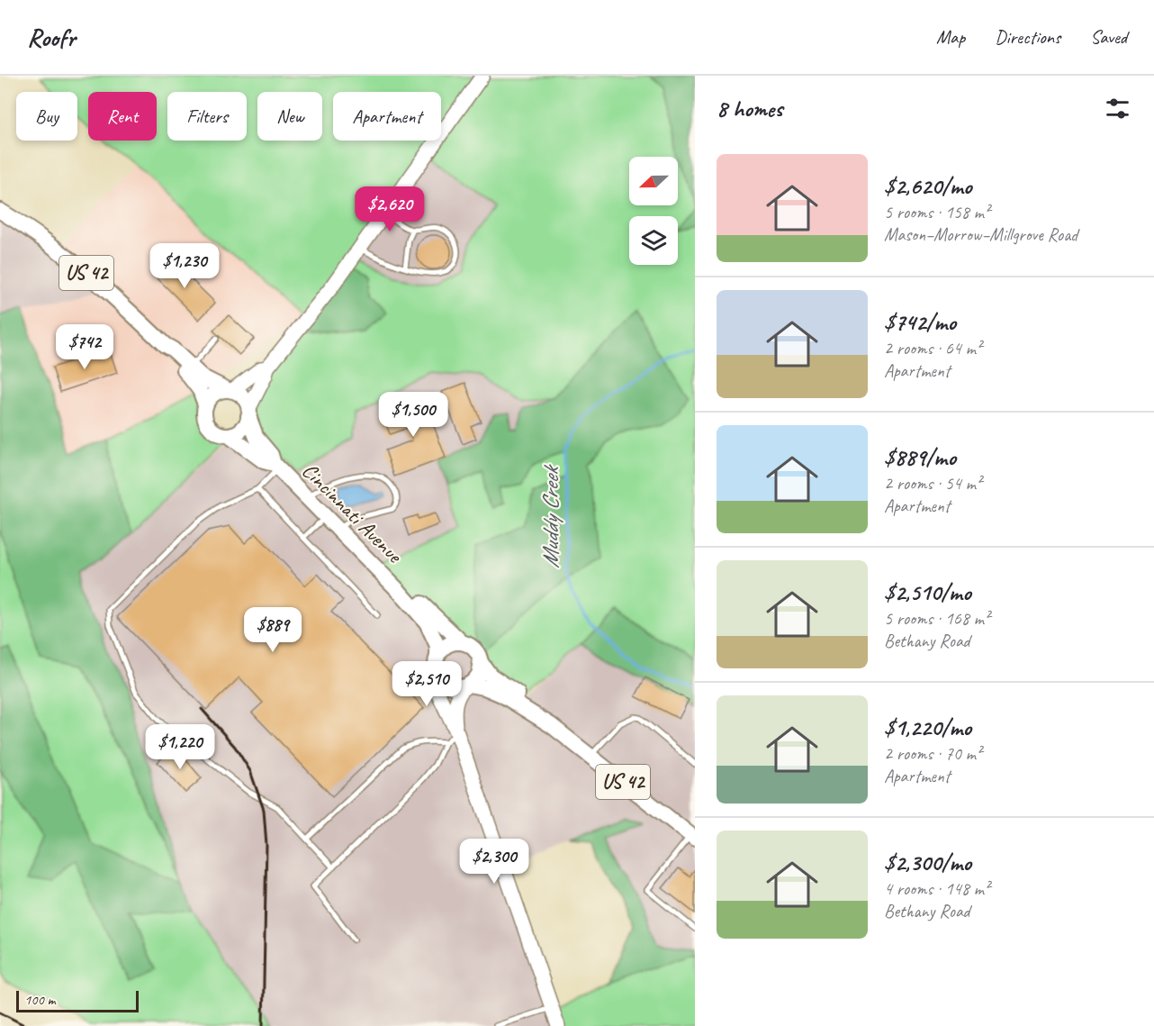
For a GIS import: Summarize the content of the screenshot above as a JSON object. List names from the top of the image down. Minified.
{"streets":{"main road":["US 42","Cincinnati Avenue"]},"crossings":[["US 42","Cincinnati Avenue"]],"water":["Muddy Creek"],"scale_bar":"100 m","north":"left","page":{"header":"Roofr","nav":["Map","Directions","Saved"],"heading":"8 homes","chip":["Buy","Rent","Filters","New","Apartment"],"list":[{"name":"$2,620/mo","note":"5 rooms · 158 m² · Mason–Morrow–Millgrove Road"},{"name":"$742/mo","note":"2 rooms · 64 m² · Apartment"},{"name":"$889/mo","note":"2 rooms · 54 m² · Apartment"},{"name":"$2,510/mo","note":"5 rooms · 168 m² · Bethany Road"},{"name":"$1,220/mo","note":"2 rooms · 70 m² · Apartment"},{"name":"$2,300/mo","note":"4 rooms · 148 m² · Bethany Road"}],"price":["$2,620","$1,230","$742","$1,500","$889","$2,510","$1,220","$2,300"],"scale":"100 m"}}
